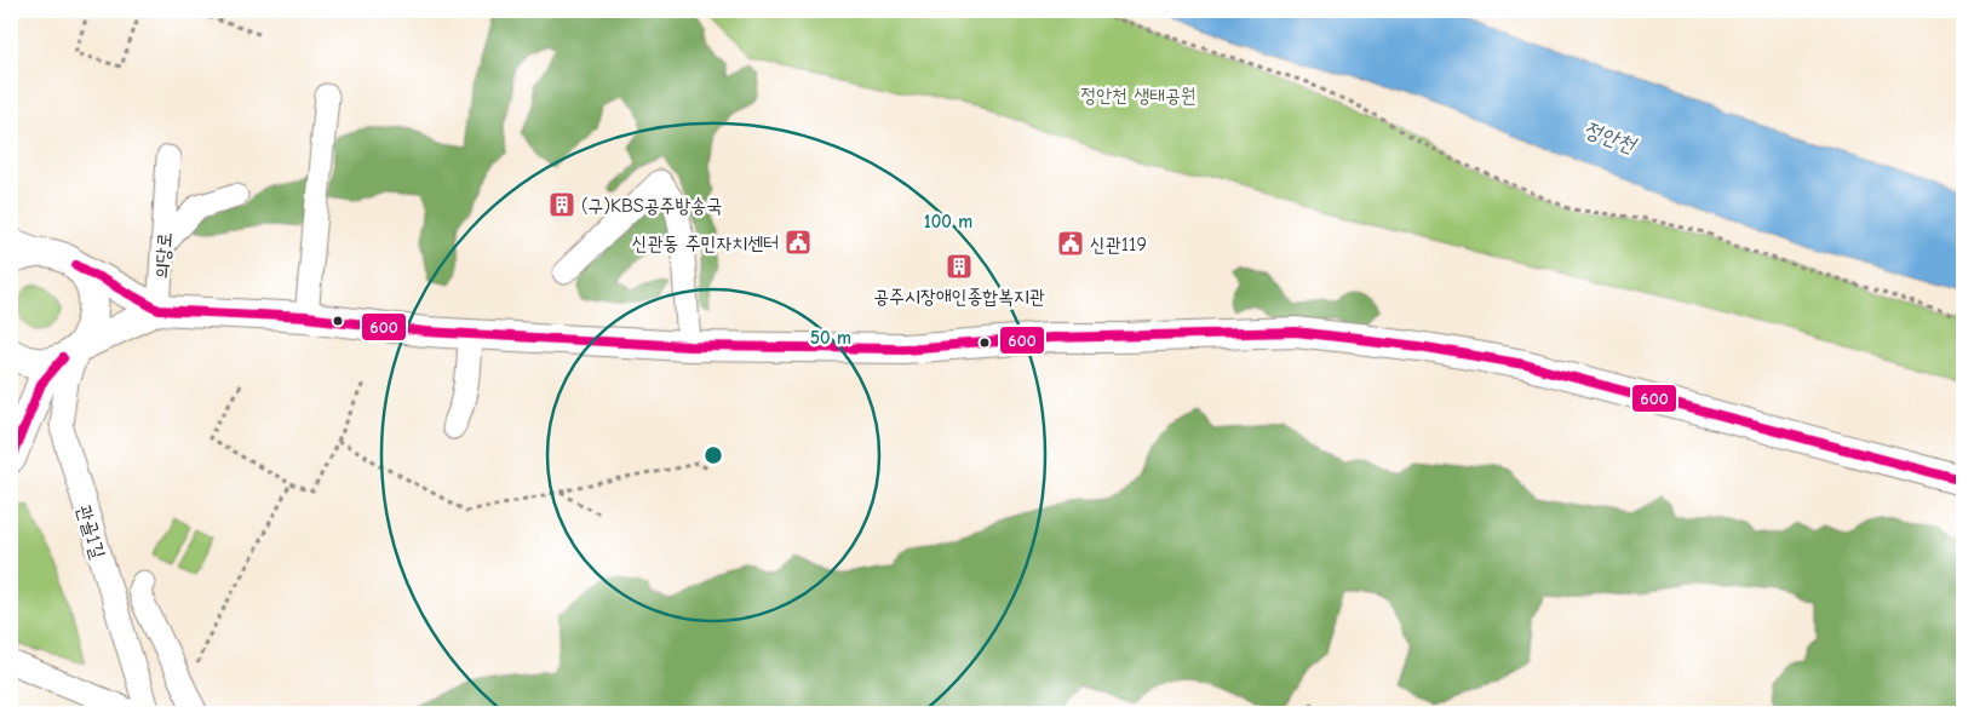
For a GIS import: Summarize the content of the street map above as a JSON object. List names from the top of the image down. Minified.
{"streets":{"street":["의당로","관골1길"]},"water":["정안천"],"parks":["정안천 생태공원"],"places":{"building":["(구)KBS공주방송국","공주시장애인종합복지관"],"public building":["신관동 주민자치센터","신관119"]},"lines":["transit line 600"],"rings":["100 m","50 m"]}
